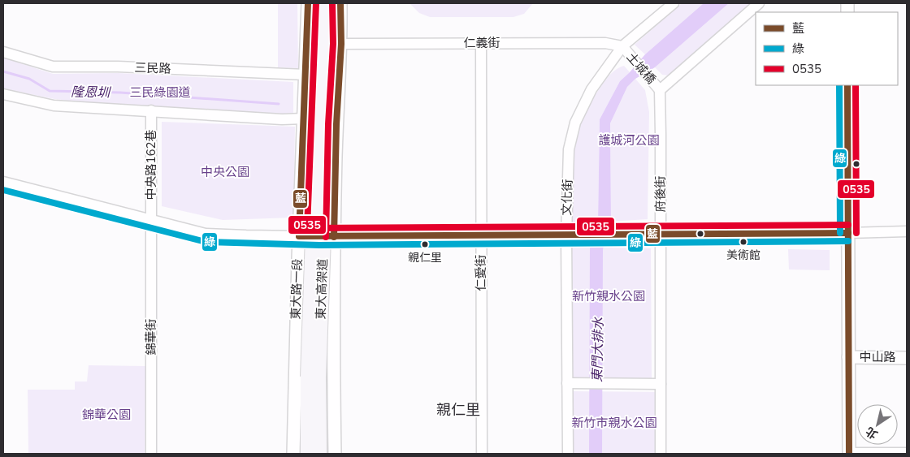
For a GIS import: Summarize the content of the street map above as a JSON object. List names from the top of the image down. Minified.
{"streets":{"main road":["東大高架道"],"street":["仁義街","三民路","土城橋","中央路162巷","府後街","文化街","仁愛街","東大路一段","錦華街","中山路"]},"crossings":[["仁義街","土城橋"],["仁義街","文化街"],["仁義街","仁愛街"],["三民路","東大路一段"],["土城橋","府後街"],["土城橋","文化街"],["中央路162巷","錦華街"]],"districts":["親仁里"],"water":["隆恩圳","東門大排水"],"parks":["三民綠園道","護城河公園","中央公園","新竹親水公園","錦華公園","新竹市親水公園"],"places":["美術館","親仁里"],"lines":["transit line 藍","transit line 0535","transit line 綠"],"legend":["藍","綠","0535"],"north":"bottom left"}
